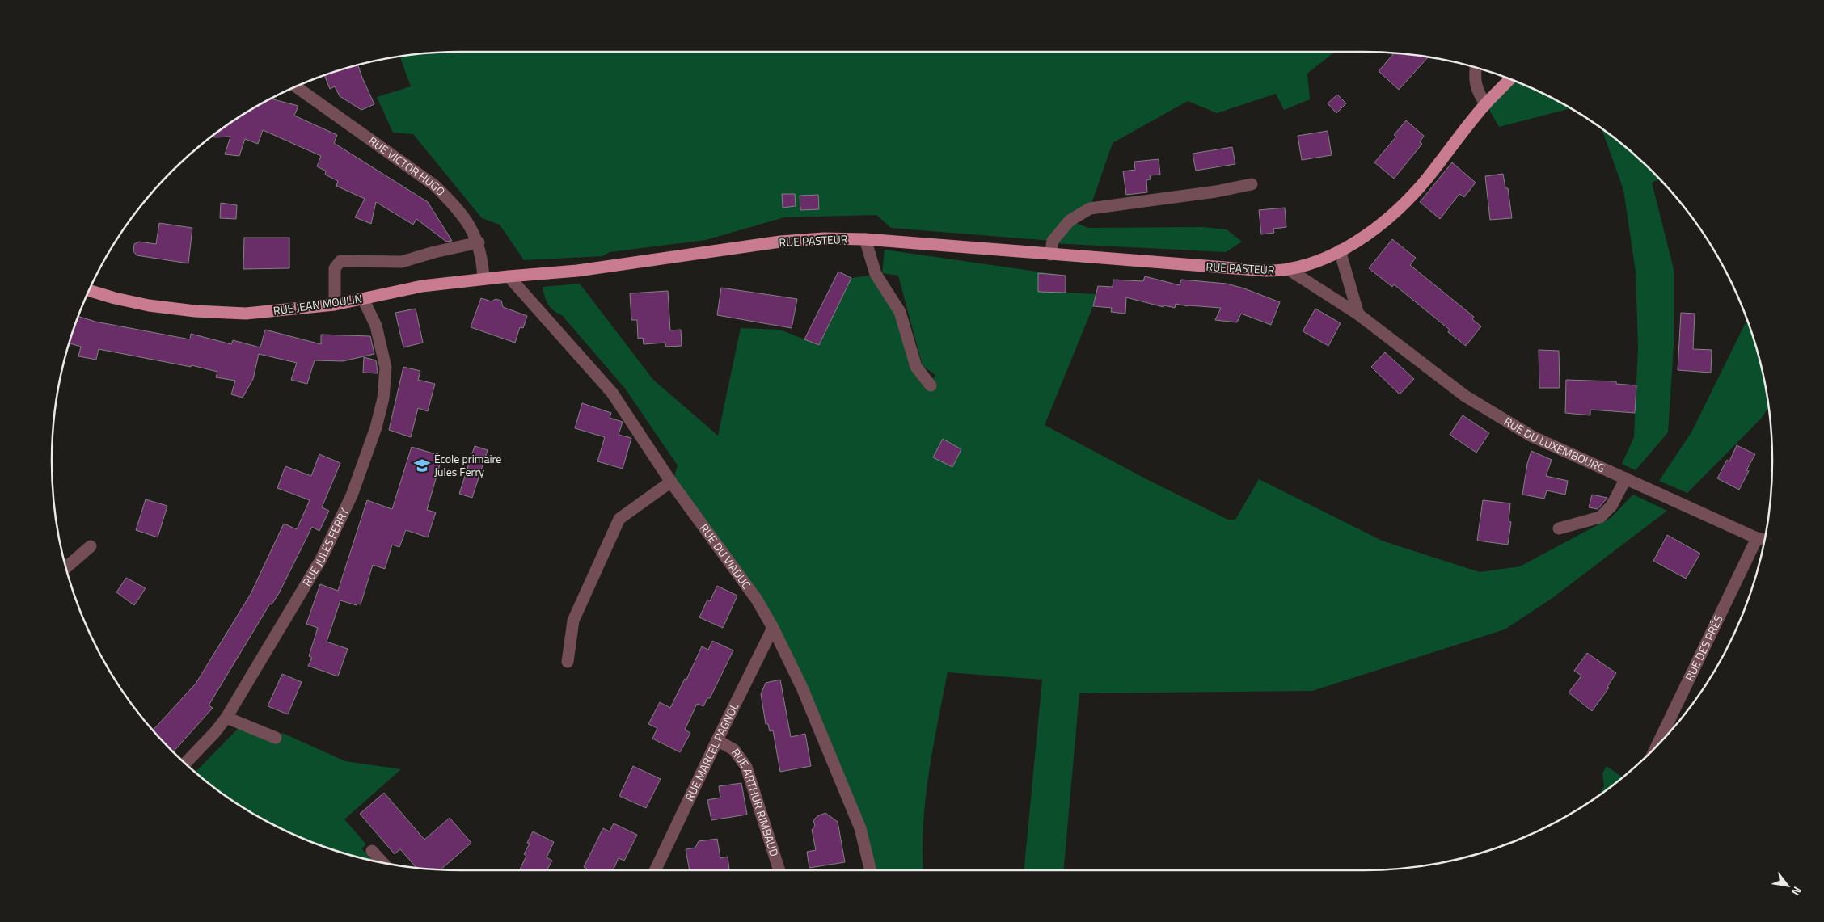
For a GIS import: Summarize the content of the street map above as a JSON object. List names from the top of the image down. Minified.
{"streets":{"main road":["RUE PASTEUR","RUE JEAN MOULIN"],"street":["RUE VICTOR HUGO","RUE DU LUXEMBOURG","RUE JULES FERRY","RUE DU VIADUC","RUE DES PRÉS","RUE MARCEL PAGNOL","RUE ARTHUR RIMBAUD"]},"crossings":[["RUE VICTOR HUGO","RUE JEAN MOULIN"],["RUE PASTEUR","RUE JEAN MOULIN"],["RUE PASTEUR","RUE DU LUXEMBOURG"],["RUE JEAN MOULIN","RUE JULES FERRY"],["RUE JEAN MOULIN","RUE DU VIADUC"],["RUE DU LUXEMBOURG","RUE DES PRÉS"],["RUE DU VIADUC","RUE MARCEL PAGNOL"],["RUE MARCEL PAGNOL","RUE ARTHUR RIMBAUD"]],"places":{"school or university":["École primaire Jules Ferry"]},"north":"bottom right"}
